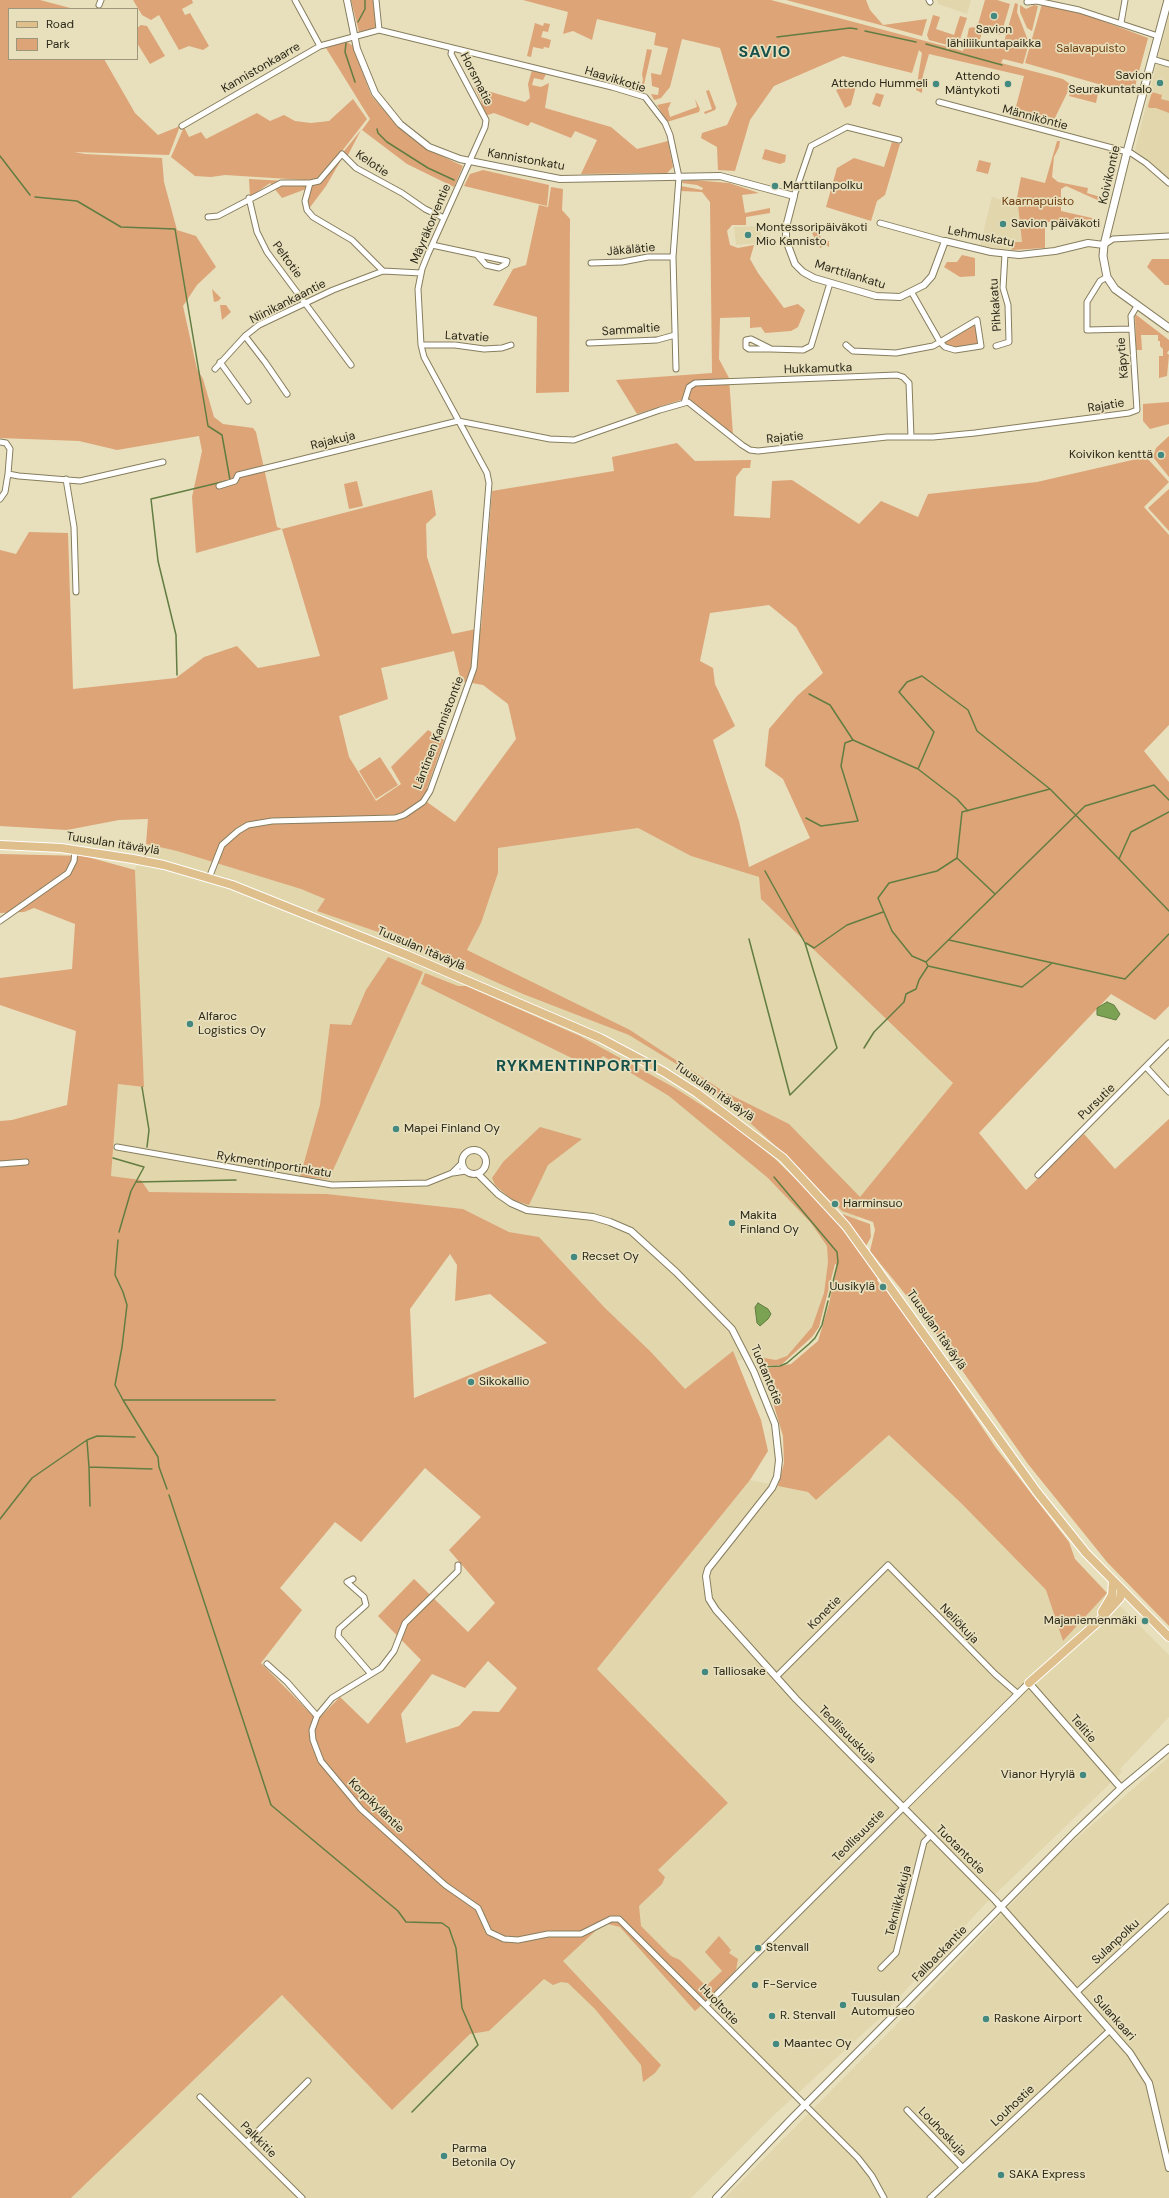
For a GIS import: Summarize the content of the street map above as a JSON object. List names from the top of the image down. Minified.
{"streets":{"main road":["Koivikontie","Tuusulan itäväylä"],"street":["Kannistonkaarre","Horsmatie","Haavikkotie","Männiköntie","Kannistonkatu","Kelotie","Mäyräkorventie","Lehmuskatu","Jäkälätie","Peltotie","Marttilankatu","Niinikankaantie","Pihkakatu","Sammaltie","Latvatie","Käpytie","Hukkamutka","Rajatie","Rajakuja","Läntinen Kannistontie","Pursutie","Rykmentinportinkatu","Tuotantotie","Konetie","Neliökuja","Telitie","Teollisuuskuja","Korpikyläntie","Teollisuustie","Tekniikkakuja","Sulanpolku","Fallbackantie","Huoltotie","Sulankaari","Louhostie","Louhoskuja","Palkkitie"]},"crossings":[["Kannistonkaarre","Haavikkotie"],["Kannistonkaarre","Kannistonkatu"],["Horsmatie","Haavikkotie"],["Horsmatie","Kannistonkatu"],["Horsmatie","Mäyräkorventie"],["Haavikkotie","Kannistonkatu"],["Haavikkotie","Jäkälätie"],["Haavikkotie","Sammaltie"],["Männiköntie","Koivikontie"],["Kannistonkatu","Mäyräkorventie"],["Kannistonkatu","Marttilankatu"],["Kelotie","Mäyräkorventie"],["Koivikontie","Lehmuskatu"],["Mäyräkorventie","Latvatie"],["Mäyräkorventie","Rajakuja"],["Mäyräkorventie","Läntinen Kannistontie"],["Lehmuskatu","Marttilankatu"],["Lehmuskatu","Pihkakatu"],["Peltotie","Niinikankaantie"],["Käpytie","Rajatie"],["Hukkamutka","Rajatie"],["Läntinen Kannistontie","Tuusulan itäväylä"],["Rykmentinportinkatu","Tuotantotie"],["Tuotantotie","Konetie"],["Tuotantotie","Teollisuuskuja"],["Tuotantotie","Teollisuustie"],["Tuotantotie","Tekniikkakuja"],["Tuotantotie","Fallbackantie"],["Tuotantotie","Sulankaari"],["Konetie","Neliökuja"],["Konetie","Teollisuuskuja"],["Neliökuja","Teollisuustie"],["Telitie","Teollisuustie"],["Telitie","Fallbackantie"],["Teollisuuskuja","Teollisuustie"],["Korpikyläntie","Huoltotie"],["Teollisuustie","Huoltotie"],["Sulanpolku","Sulankaari"],["Fallbackantie","Huoltotie"],["Fallbackantie","Sulankaari"],["Sulankaari","Louhostie"],["Louhostie","Louhoskuja"]],"districts":["SAVIO","RYKMENTINPORTTI"],"parks":["Salavapuisto","Kaarnapuisto"],"places":["Savion lähiliikuntapaikka","Savion Seurakuntatalo","Attendo Hummeli","Attendo Mäntykoti","Marttilanpolku","Savion päiväkoti","Montessoripäiväkoti Mio Kannisto","Koivikon kenttä","Alfaroc Logistics Oy","Mapei Finland Oy","Harminsuo","Makita Finland Oy","Recset Oy","Uusikylä","Sikokallio","Majaniemenmäki","Talliosake","Vianor Hyrylä","Stenvall","F-Service","Tuusulan Automuseo","R. Stenvall","Raskone Airport","Maantec Oy","Parma Betonila Oy","SAKA Express"],"legend":["Road","Park"]}
